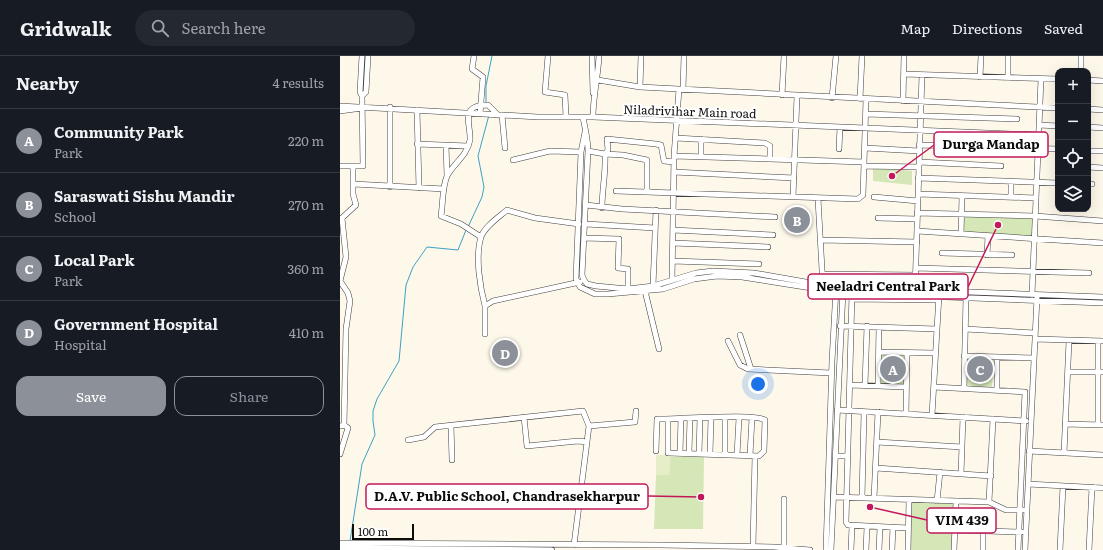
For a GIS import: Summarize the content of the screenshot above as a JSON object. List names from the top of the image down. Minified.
{"streets":{"street":["Niladrivihar Main road"]},"places":["Durga Mandap","Neeladri Central Park","D.A.V. Public School, Chandrasekharpur","VIM 439"],"scale_bar":"100 m","page":{"header":"Gridwalk","search":"Search here","nav":["Map","Directions","Saved"],"heading":["Nearby","4 results"],"map_buttons":["+","−"],"list":[{"mark":"A","name":"Community Park","note":"Park","value":"220 m"},{"mark":"B","name":"Saraswati Sishu Mandir","note":"School","value":"270 m"},{"mark":"C","name":"Local Park","note":"Park","value":"360 m"},{"mark":"D","name":"Government Hospital","note":"Hospital","value":"410 m"}],"pins":["B","D","A","C"],"buttons":["Save","Share"],"scale":"100 m"}}
